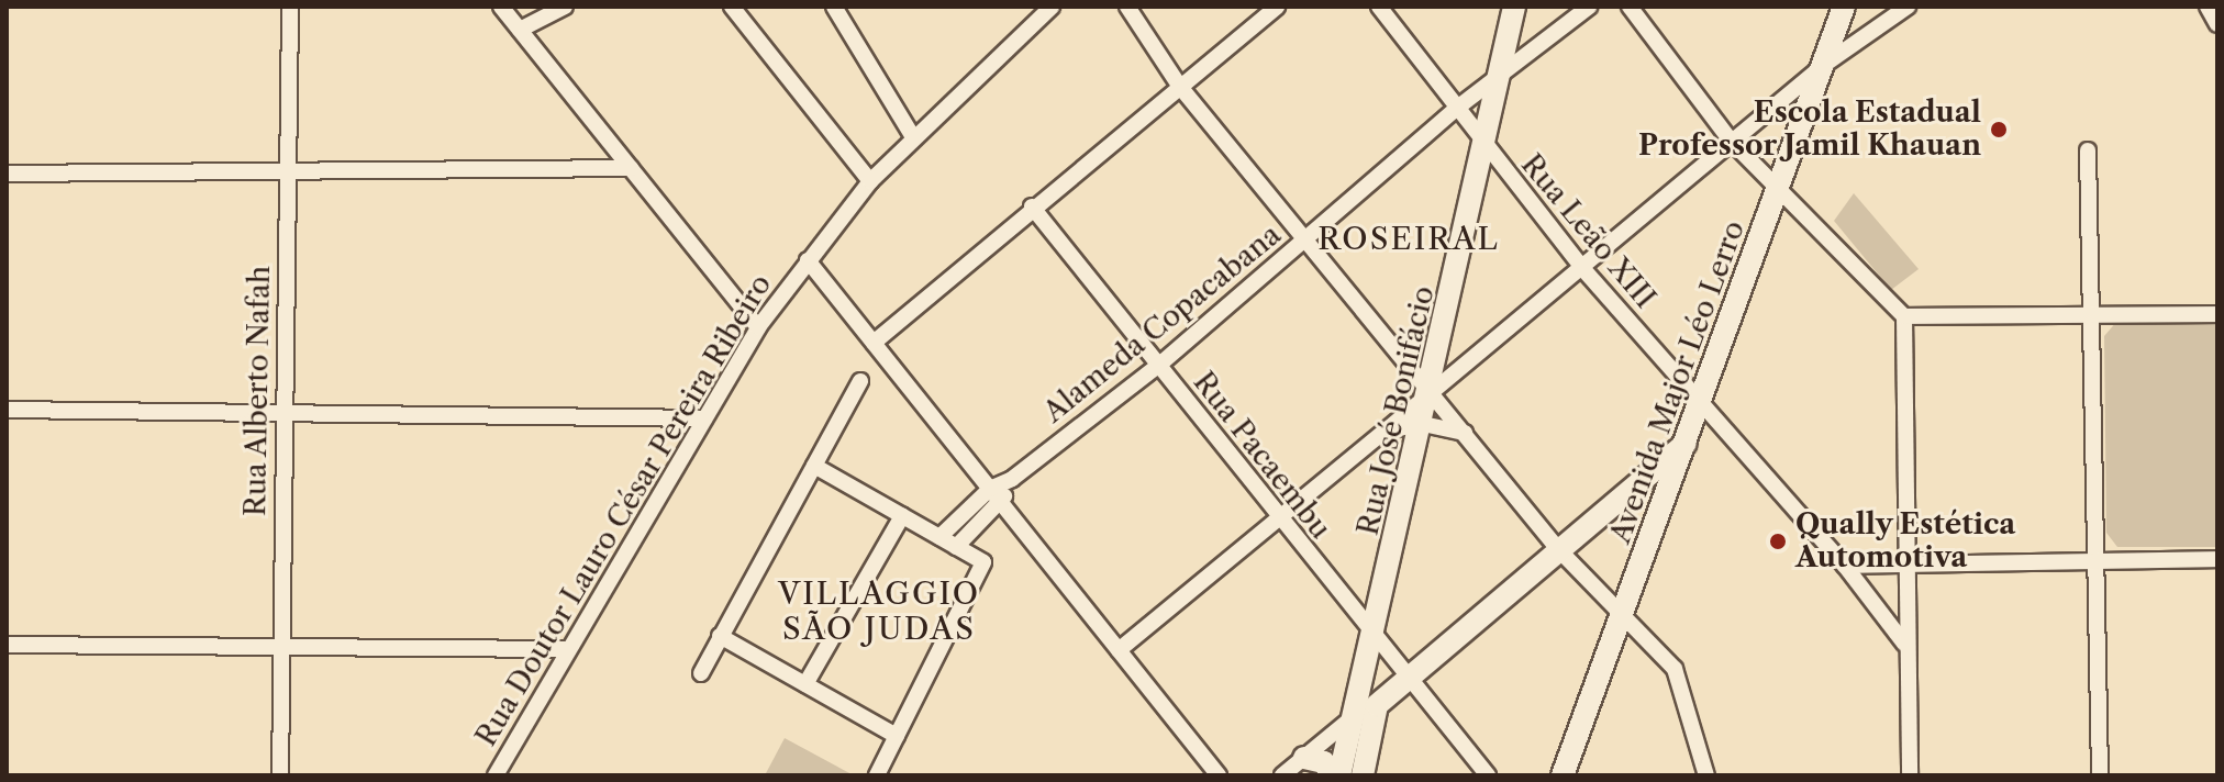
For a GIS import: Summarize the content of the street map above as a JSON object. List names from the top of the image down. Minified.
{"streets":{"street":["Rua Leão XIII","Alameda Copacabana","Avenida Major Léo Lerro","Rua Alberto Nafah","Rua José Bonifácio","Rua Pacaembu","Rua Doutor Lauro César Pereira Ribeiro"]},"crossings":[["Rua Leão XIII","Alameda Copacabana"],["Rua Leão XIII","Avenida Major Léo Lerro"],["Rua Leão XIII","Rua José Bonifácio"],["Alameda Copacabana","Rua José Bonifácio"],["Alameda Copacabana","Rua Pacaembu"],["Rua José Bonifácio","Rua Pacaembu"]],"districts":["ROSEIRAL","VILLAGGIO SÃO JUDAS"],"places":["Escola Estadual Professor Jamil Khauan","Qually Estética Automotiva"]}
